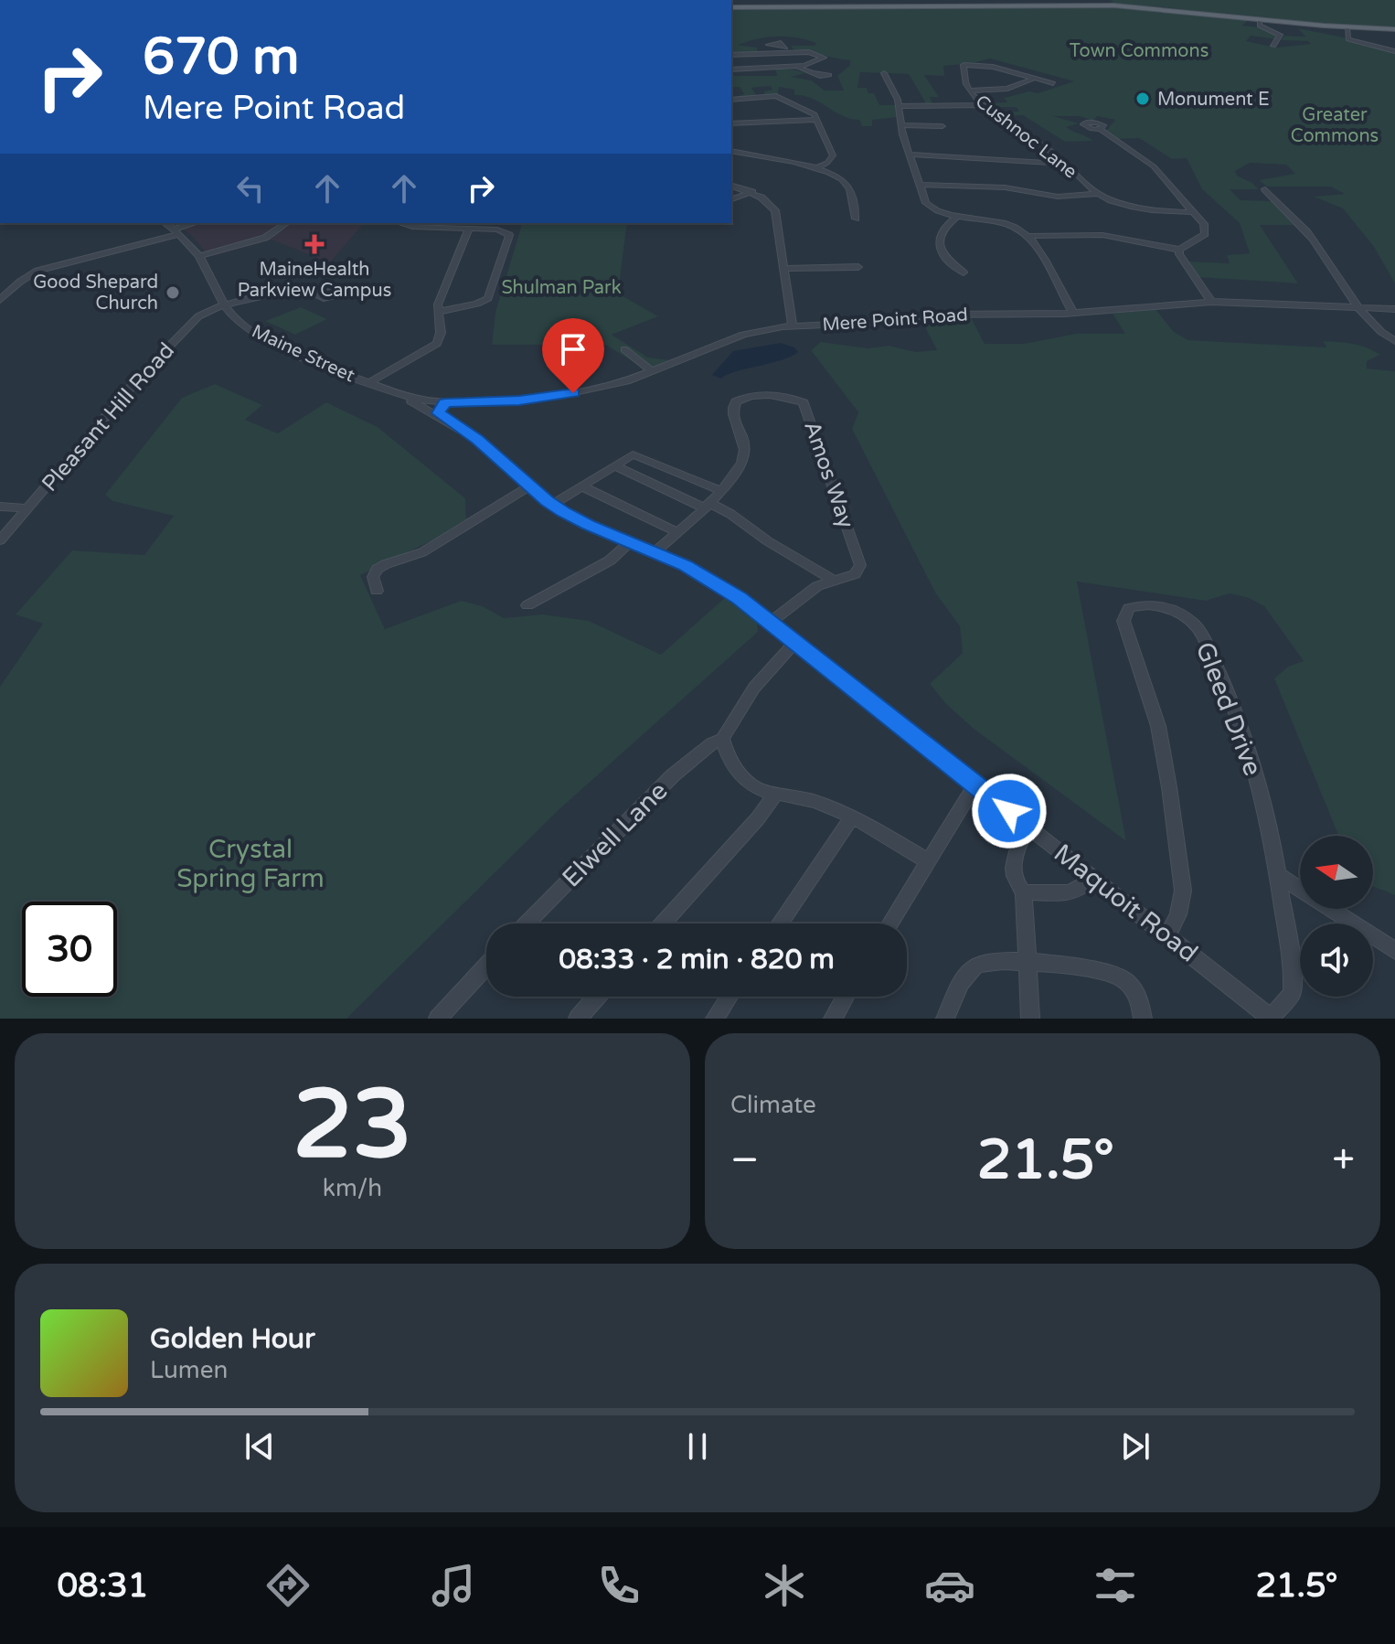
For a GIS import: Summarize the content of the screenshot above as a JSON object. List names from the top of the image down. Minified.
{"streets":{"street":["Cushnoc Lane","Mere Point Road","Maine Street","Pleasant Hill Road","Amos Way","Gleed Drive","Elwell Lane","Maquoit Road"]},"crossings":[["Mere Point Road","Maquoit Road"],["Maine Street","Pleasant Hill Road"],["Maine Street","Maquoit Road"],["Amos Way","Maquoit Road"],["Gleed Drive","Maquoit Road"]],"parks":["Town Commons","Greater Commons","Shulman Park","Crystal Spring Farm"],"places":{"other":["Monument E","Good Shepard Church"],"health":["MaineHealth Parkview Campus"]},"north":"left","page":{"turn":["670 m","Mere Point Road"],"limit":"30","trip":"08:33 · 2 min · 820 m","tile":[["23","km/h"],"Climate"],"heat":["−","21.5°","+"],"song":["Golden Hour","Lumen"],"tabs":["08:31","21.5°"]}}
